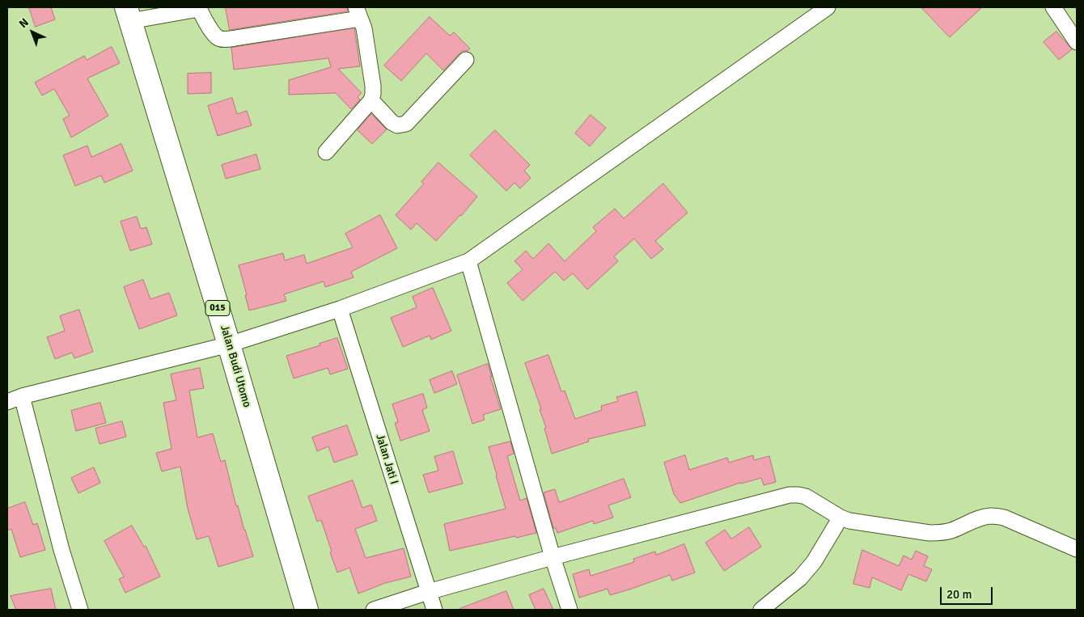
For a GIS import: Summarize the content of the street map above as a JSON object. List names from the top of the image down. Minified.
{"streets":{"main road":["015","Jalan Budi Utomo"],"street":["Jalan Jati I"]},"scale_bar":"20 m","north":"top left"}
